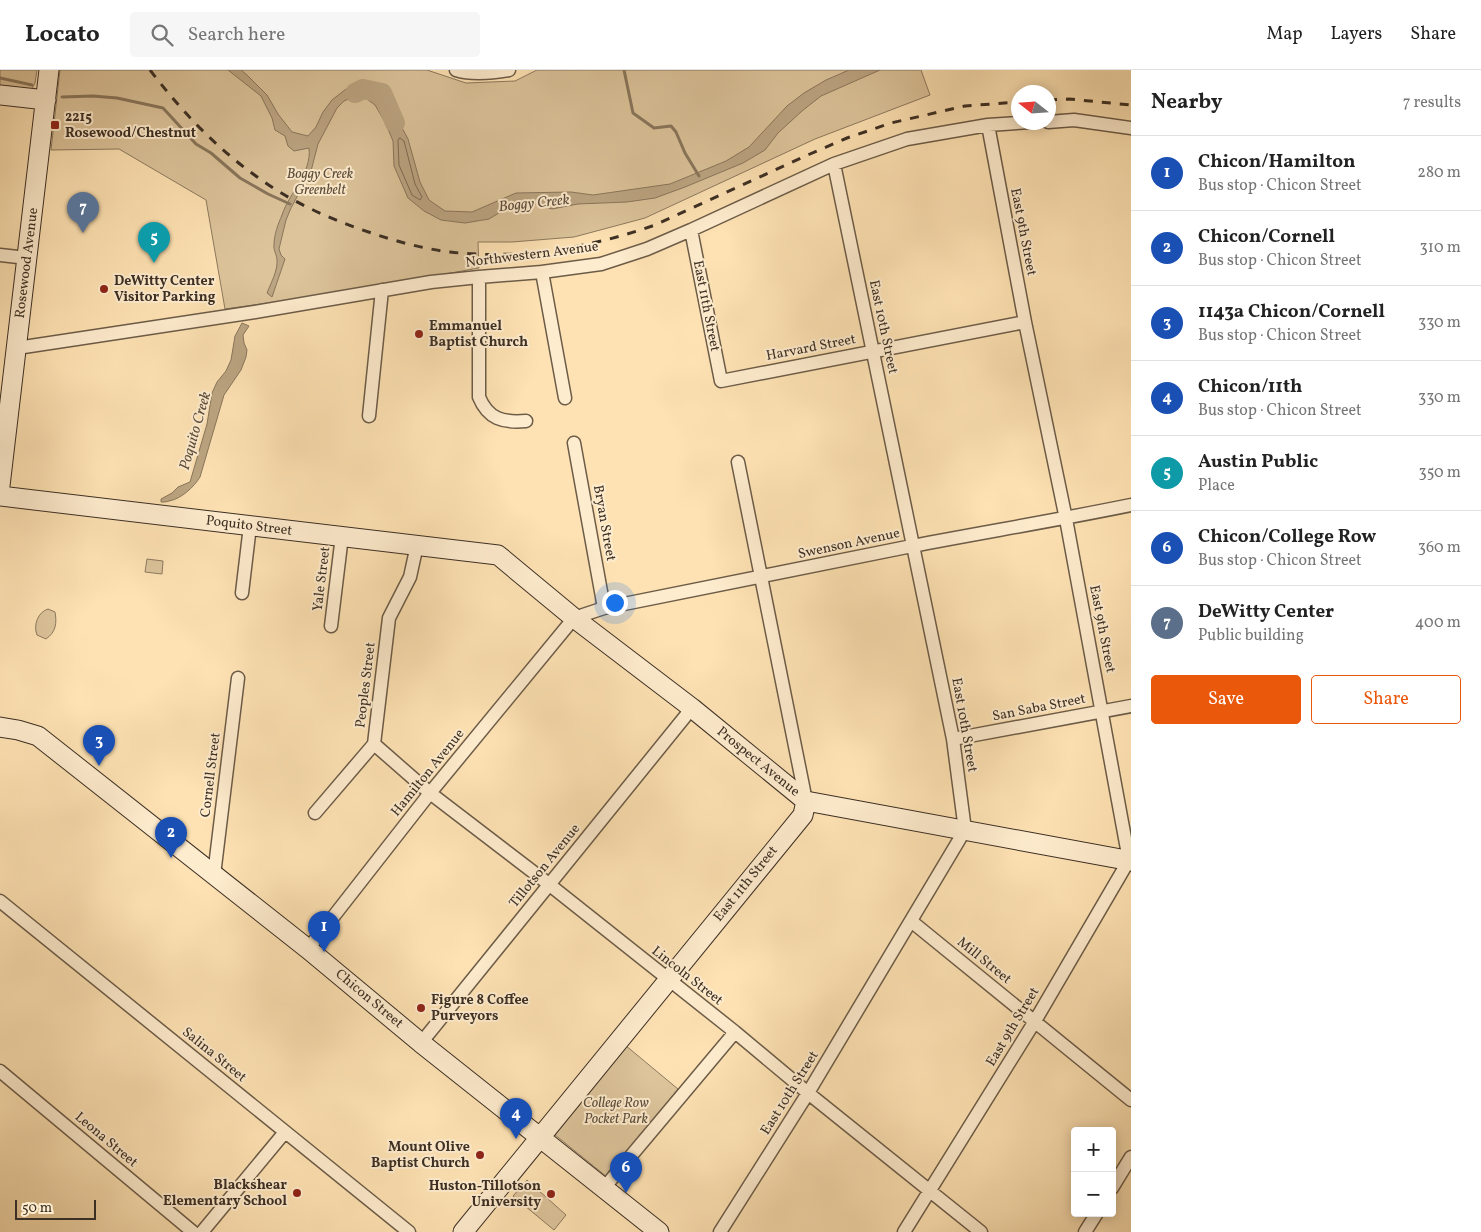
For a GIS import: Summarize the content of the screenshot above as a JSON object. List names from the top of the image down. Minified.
{"streets":{"street":["East 9th Street","Northwestern Avenue","Rosewood Avenue","East 11th Street","East 10th Street","Harvard Street","Bryan Street","Poquito Street","Swenson Avenue","Yale Street","Peoples Street","San Saba Street","Prospect Avenue","Hamilton Avenue","Cornell Street","Tillotson Avenue","Mill Street","Lincoln Street","Chicon Street","Salina Street","Leona Street"]},"crossings":[["East 9th Street","Northwestern Avenue"],["East 9th Street","Harvard Street"],["East 9th Street","Swenson Avenue"],["East 9th Street","San Saba Street"],["East 9th Street","Prospect Avenue"],["East 9th Street","Mill Street"],["East 9th Street","Lincoln Street"],["Northwestern Avenue","Rosewood Avenue"],["Northwestern Avenue","East 11th Street"],["Northwestern Avenue","East 10th Street"],["East 11th Street","Harvard Street"],["East 11th Street","Prospect Avenue"],["East 11th Street","Lincoln Street"],["East 11th Street","Chicon Street"],["East 10th Street","Harvard Street"],["East 10th Street","Swenson Avenue"],["East 10th Street","San Saba Street"],["East 10th Street","Prospect Avenue"],["East 10th Street","Mill Street"],["East 10th Street","Lincoln Street"],["Bryan Street","Swenson Avenue"],["Poquito Street","Yale Street"],["Poquito Street","Peoples Street"],["Poquito Street","Prospect Avenue"],["Swenson Avenue","Prospect Avenue"],["Swenson Avenue","Hamilton Avenue"],["Peoples Street","Lincoln Street"],["Prospect Avenue","Hamilton Avenue"],["Prospect Avenue","Tillotson Avenue"],["Hamilton Avenue","Lincoln Street"],["Hamilton Avenue","Chicon Street"],["Cornell Street","Chicon Street"],["Tillotson Avenue","Lincoln Street"],["Tillotson Avenue","Chicon Street"]],"water":["Boggy Creek","Poquito Creek"],"parks":["Boggy Creek Greenbelt","College Row Pocket Park"],"places":{"transit":["2215 Rosewood/Chestnut"],"other":["DeWitty Center Visitor Parking","Emmanuel Baptist Church","Figure 8 Coffee Purveyors","Mount Olive Baptist Church","Blackshear Elementary School","Huston-Tillotson University"]},"scale_bar":"50 m","north":"left","page":{"header":"Locato","search":"Search here","nav":["Map","Layers","Share"],"heading":["Nearby","7 results"],"list":[{"mark":"1","name":"Chicon/Hamilton","note":"Bus stop · Chicon Street","value":"280 m"},{"mark":"2","name":"Chicon/Cornell","note":"Bus stop · Chicon Street","value":"310 m"},{"mark":"3","name":"1143a Chicon/Cornell","note":"Bus stop · Chicon Street","value":"330 m"},{"mark":"4","name":"Chicon/11th","note":"Bus stop · Chicon Street","value":"330 m"},{"mark":"5","name":"Austin Public","note":"Place","value":"350 m"},{"mark":"6","name":"Chicon/College Row","note":"Bus stop · Chicon Street","value":"360 m"},{"mark":"7","name":"DeWitty Center","note":"Public building","value":"400 m"}],"pins":["7","5","3","2","1","4","6"],"buttons":["Save","Share"],"map_buttons":["+","−"],"scale":"50 m"}}
